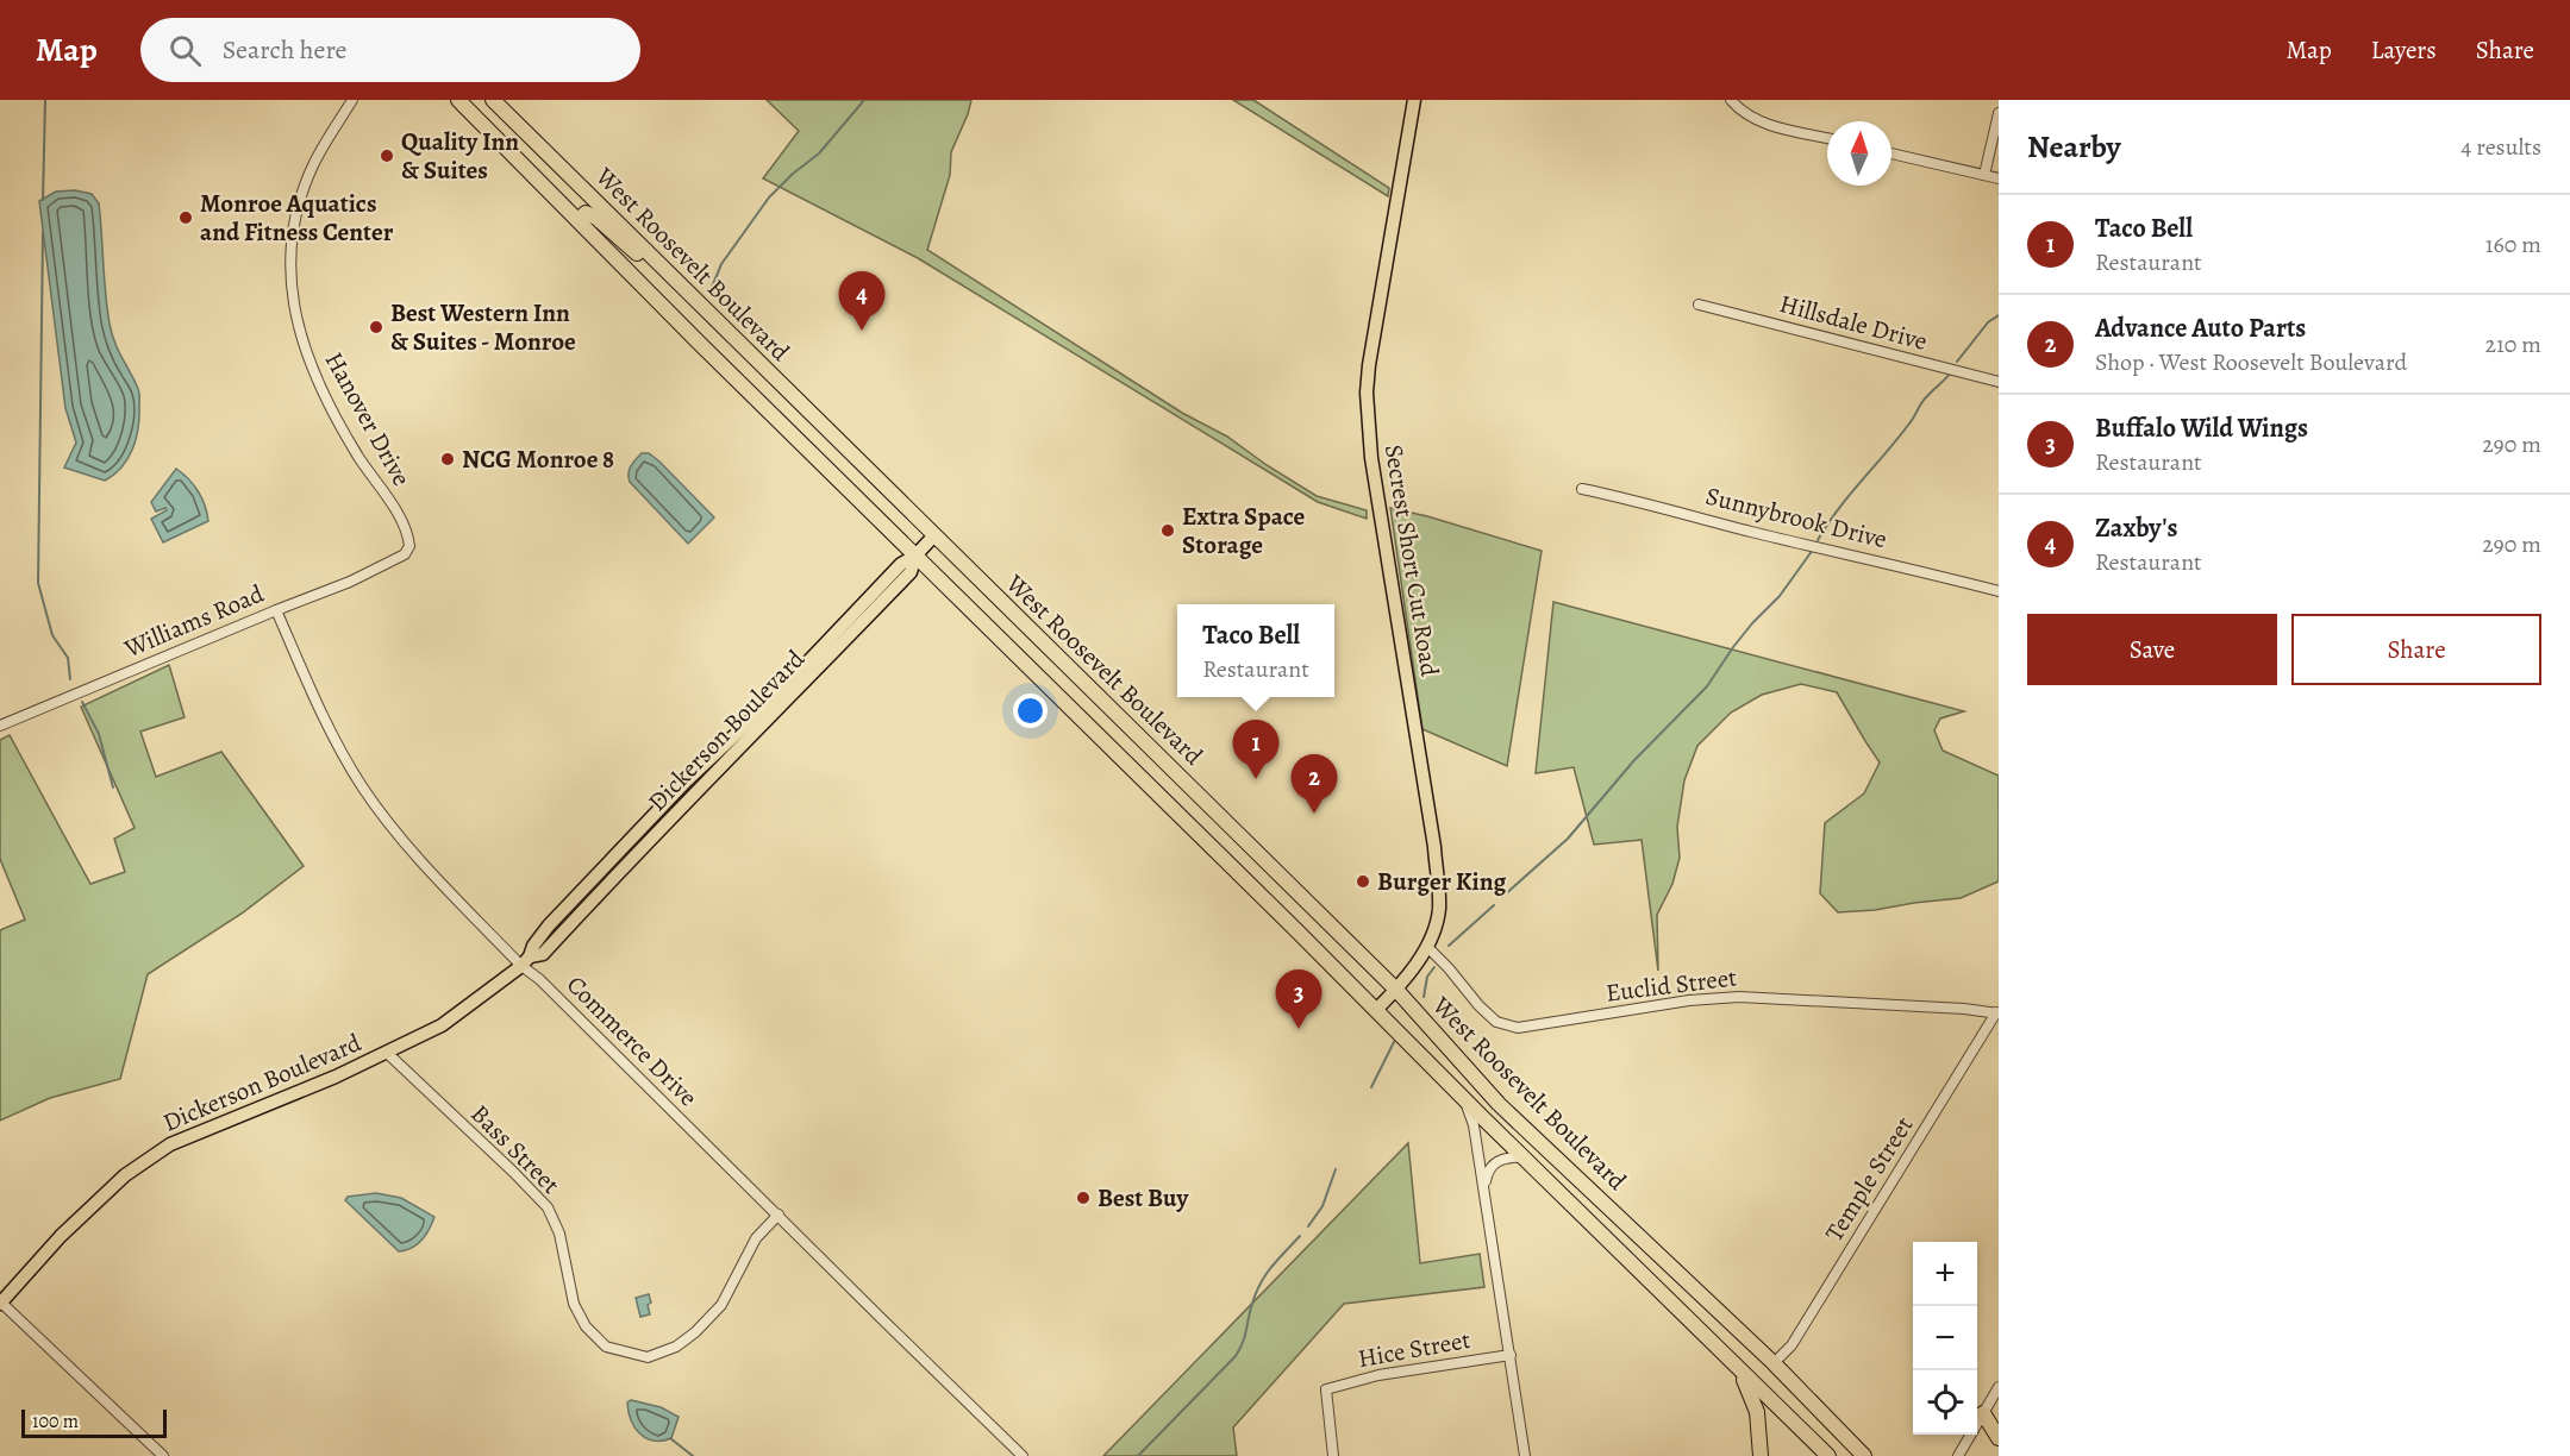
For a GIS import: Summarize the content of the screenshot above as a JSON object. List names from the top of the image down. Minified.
{"streets":{"highway":["West Roosevelt Boulevard"],"main road":["Secrest Short Cut Road","Dickerson Boulevard"],"street":["Hillsdale Drive","Hanover Drive","Sunnybrook Drive","Williams Road","Euclid Street","Commerce Drive","Bass Street","Temple Street","Hice Street"]},"crossings":[["West Roosevelt Boulevard","Secrest Short Cut Road"],["West Roosevelt Boulevard","Dickerson Boulevard"],["West Roosevelt Boulevard","Temple Street"],["Hanover Drive","Williams Road"],["Secrest Short Cut Road","Euclid Street"],["Williams Road","Commerce Drive"],["Dickerson Boulevard","Commerce Drive"],["Dickerson Boulevard","Bass Street"],["Euclid Street","Temple Street"],["Commerce Drive","Bass Street"]],"places":["Quality Inn & Suites","Monroe Aquatics and Fitness Center","Best Western Inn & Suites - Monroe","NCG Monroe 8","Extra Space Storage","Burger King","Best Buy"],"scale_bar":"100 m","north":"top","page":{"header":"Map","search":"Search here","nav":["Map","Layers","Share"],"heading":["Nearby","4 results"],"list":[{"mark":"1","name":"Taco Bell","note":"Restaurant","value":"160 m"},{"mark":"2","name":"Advance Auto Parts","note":"Shop · West Roosevelt Boulevard","value":"210 m"},{"mark":"3","name":"Buffalo Wild Wings","note":"Restaurant","value":"290 m"},{"mark":"4","name":"Zaxby's","note":"Restaurant","value":"290 m"}],"pins":["4","1","2","3"],"buttons":["Save","Share"],"popup":["Taco Bell","Restaurant"],"map_buttons":["+","−"],"scale":"100 m"}}
